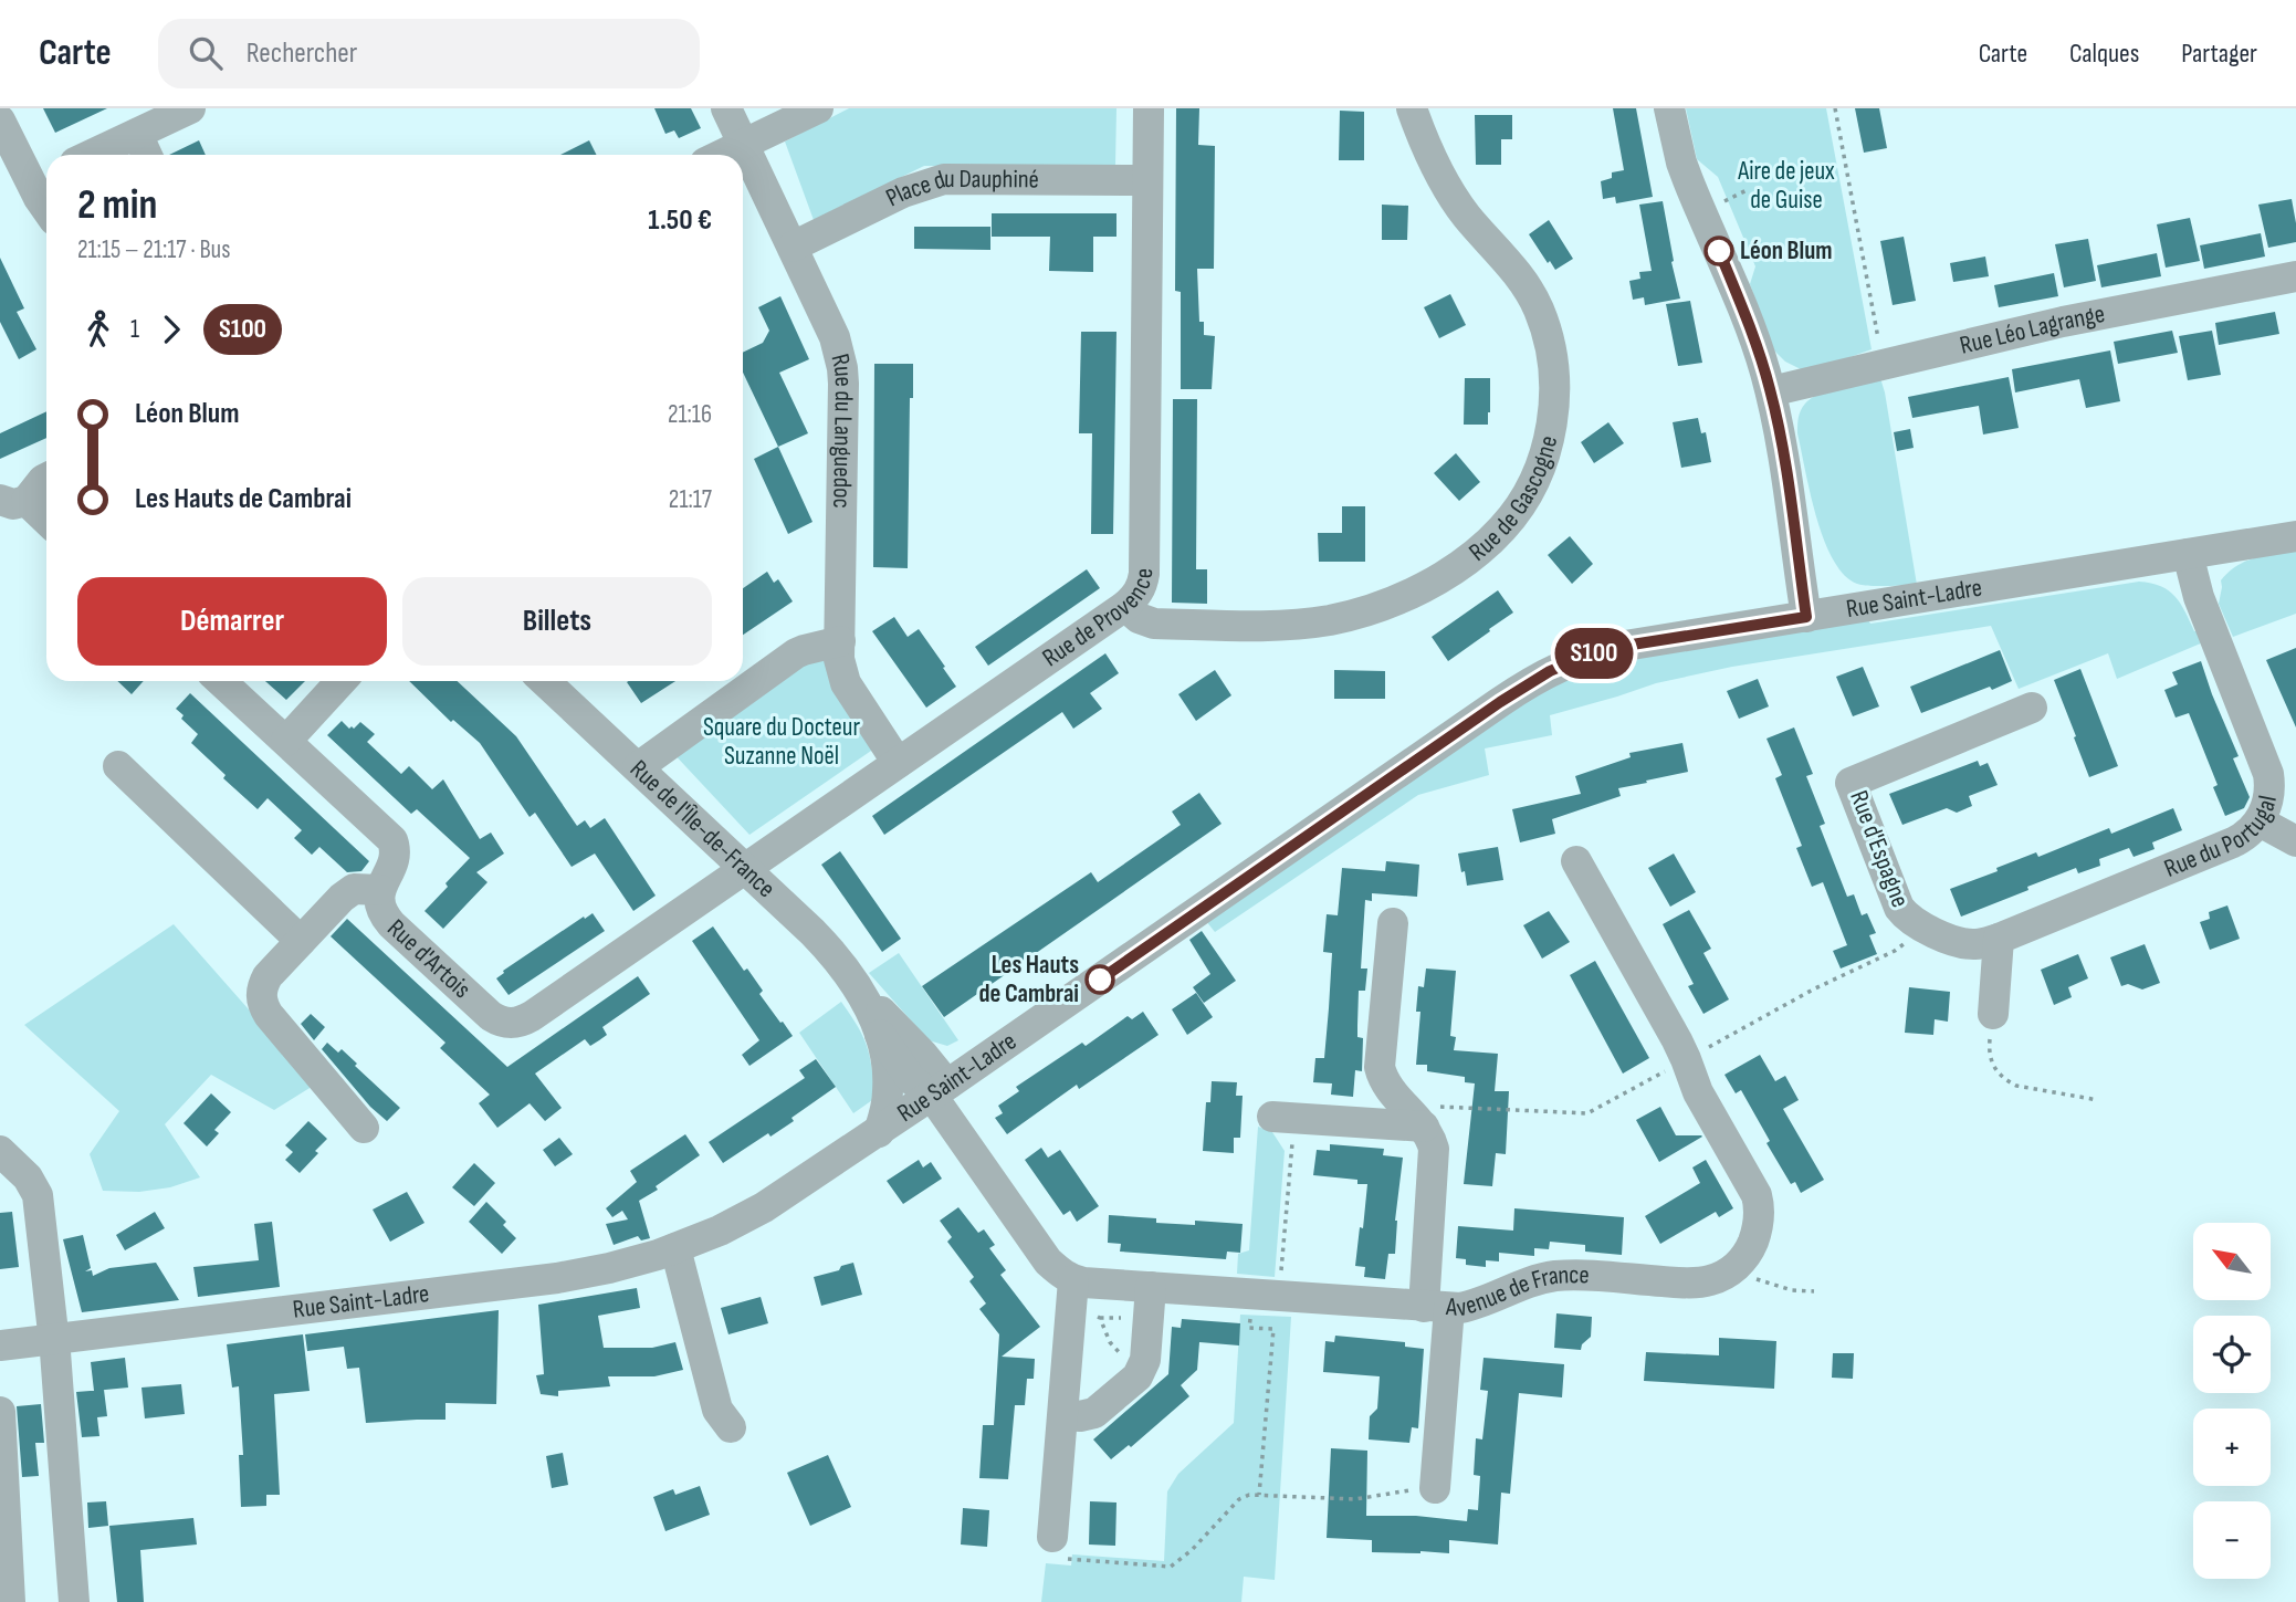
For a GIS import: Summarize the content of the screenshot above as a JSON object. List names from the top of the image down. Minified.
{"streets":{"street":["Place du Dauphiné","Rue Léo Lagrange","Rue du Languedoc","Rue de Gascogne","Rue Saint-Ladre","Rue de Provence","Rue de l'Île-de-France","Rue du Portugal","Rue d'Espagne","Rue d'Artois","Avenue de France"]},"crossings":[["Place du Dauphiné","Rue du Languedoc"],["Place du Dauphiné","Rue de Provence"],["Rue du Languedoc","Rue de Provence"],["Rue de Gascogne","Rue de Provence"],["Rue Saint-Ladre","Rue de l'Île-de-France"],["Rue Saint-Ladre","Rue du Portugal"],["Rue de Provence","Rue de l'Île-de-France"],["Rue de Provence","Rue d'Artois"],["Rue de l'Île-de-France","Rue d'Artois"],["Rue du Portugal","Rue d'Espagne"]],"parks":["Aire de jeux de Guise","Square du Docteur Suzanne Noël"],"places":["Léon Blum","Les Hauts de Cambrai"],"lines":["bus line S100"],"north":"top left","page":{"header":"Carte","search":"Rechercher","nav":["Carte","Calques","Partager"],"on_map":"S100","heading":["2 min","21:15 – 21:17 · Bus","1.50 €"],"legs":["1","S100"],"list":[{"name":"Léon Blum","value":"21:16"},{"name":"Les Hauts de Cambrai","value":"21:17"}],"buttons":["Démarrer","Billets"],"map_buttons":["+","−"]}}
